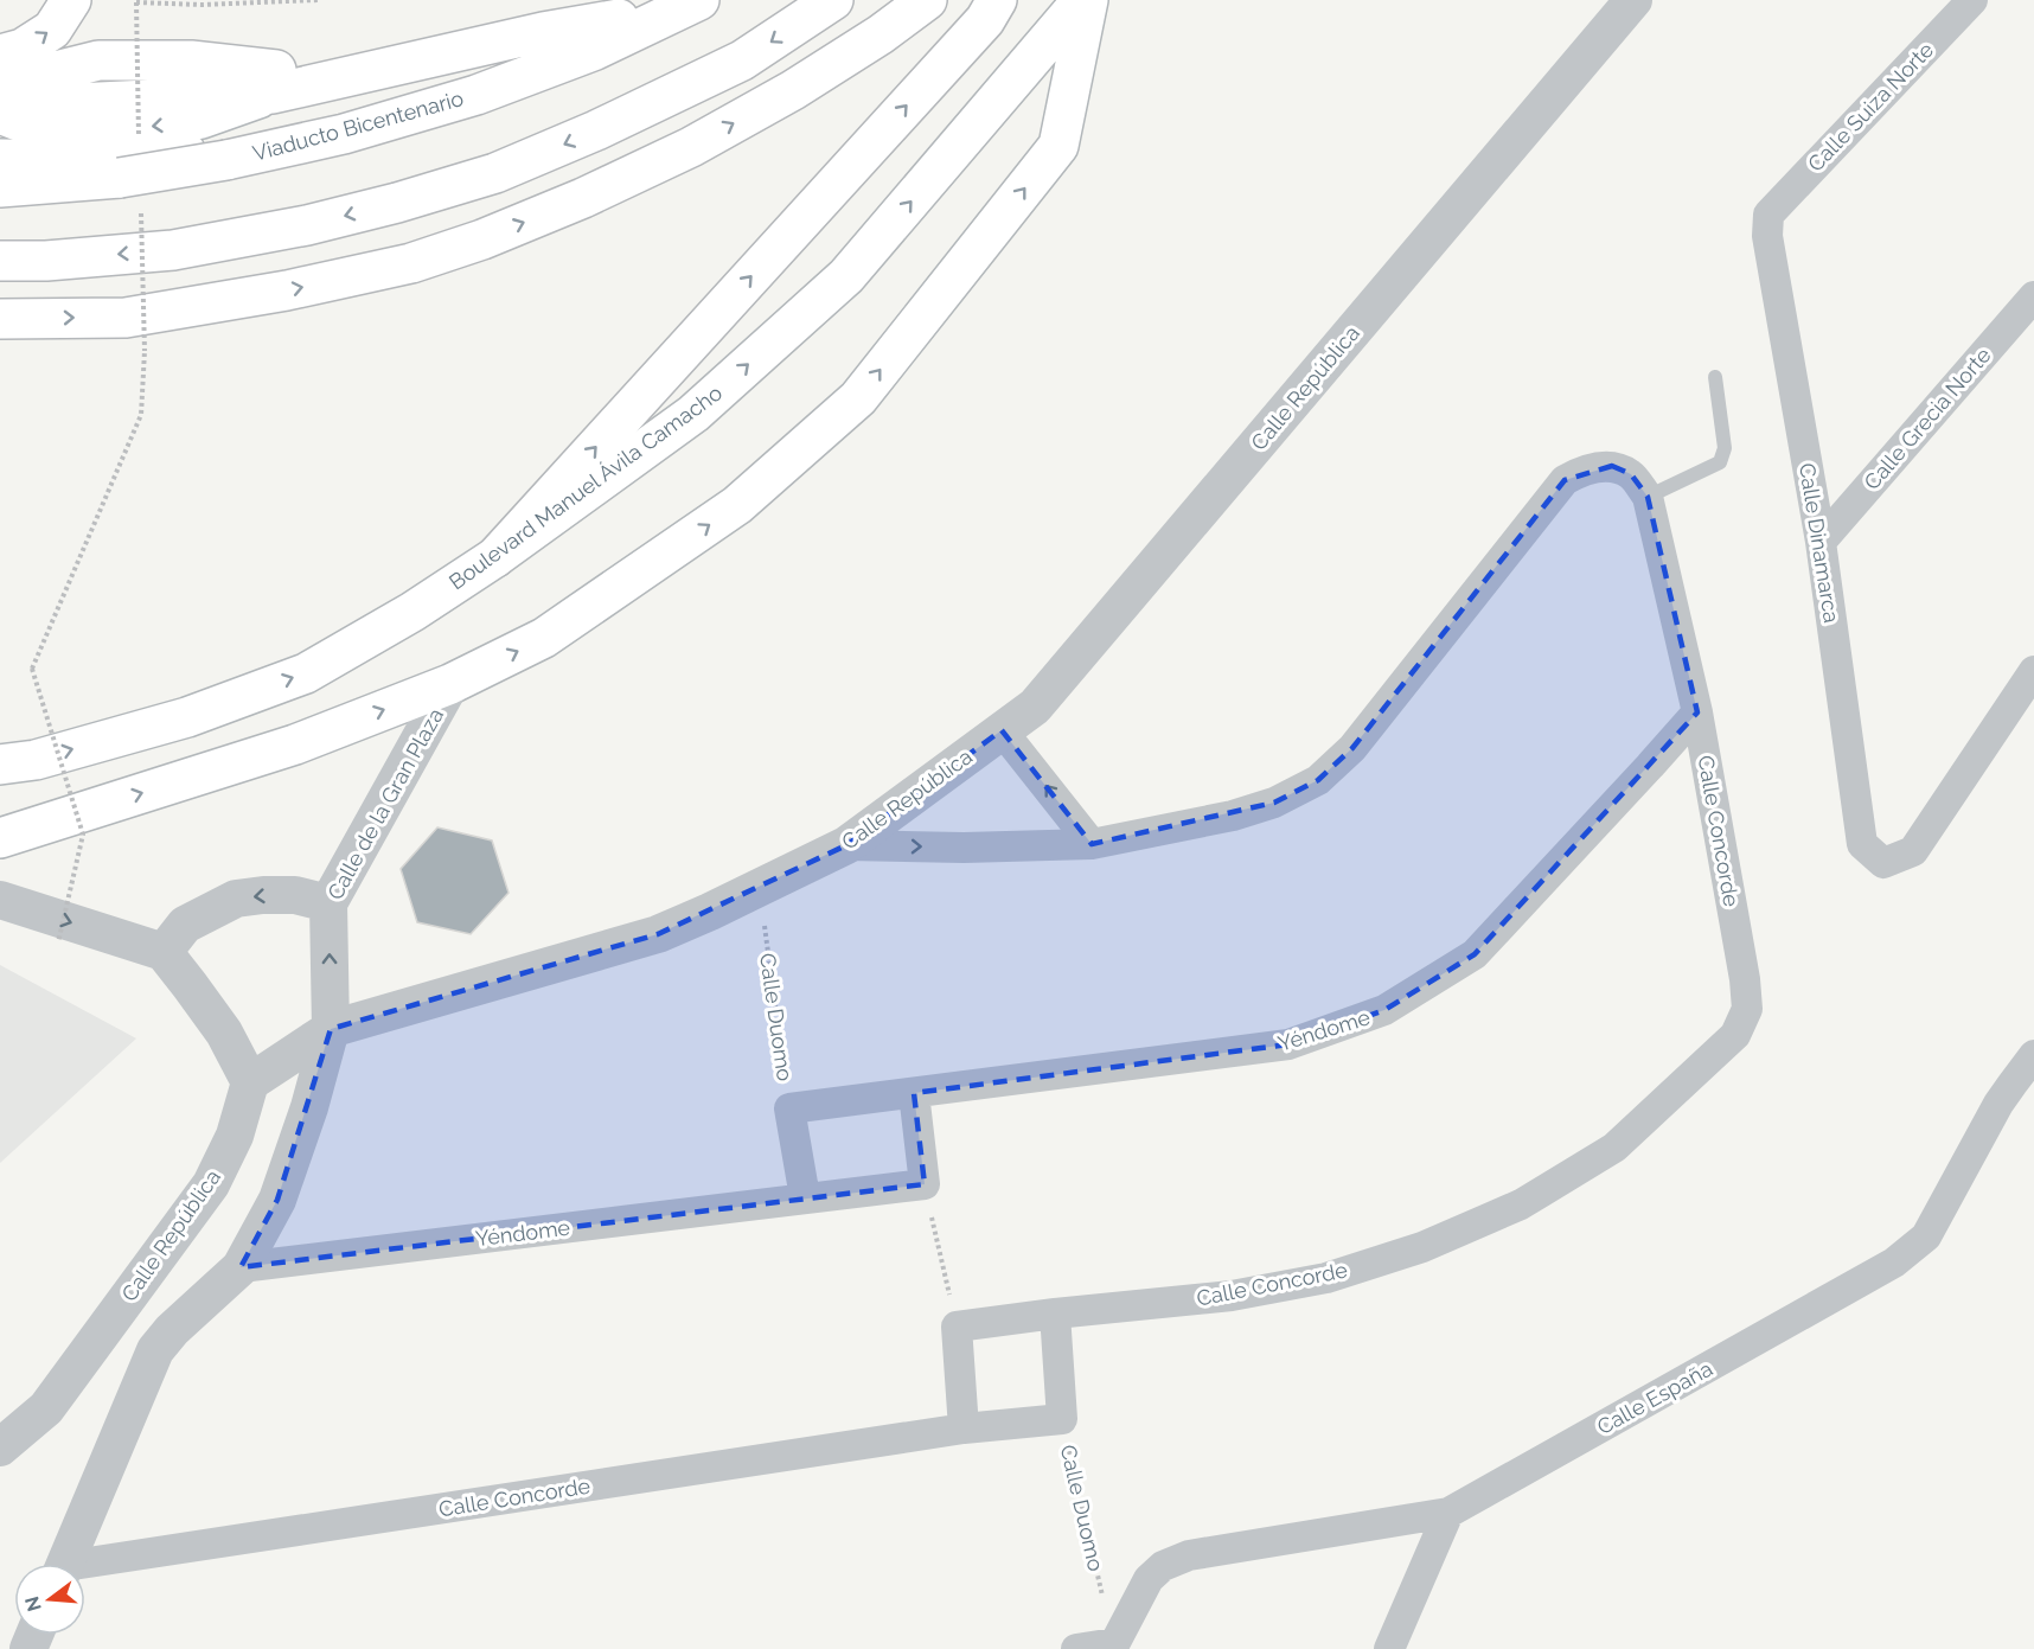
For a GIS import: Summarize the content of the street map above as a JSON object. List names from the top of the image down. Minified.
{"streets":{"main road":["Viaducto Bicentenario","Boulevard Manuel Ávila Camacho"],"street":["Calle Suiza Norte","Calle República","Calle Grecia Norte","Calle Dinamarca","Calle de la Gran Plaza","Calle Concorde","Calle Duomo","Yéndome","Calle España"]},"crossings":[["Calle Suiza Norte","Calle Dinamarca"],["Calle República","Calle de la Gran Plaza"],["Calle República","Calle Concorde"],["Calle República","Calle Duomo"],["Calle Grecia Norte","Calle Dinamarca"],["Calle de la Gran Plaza","Yéndome"],["Calle Concorde","Calle Duomo"],["Calle Concorde","Yéndome"],["Calle Duomo","Yéndome"],["Calle Duomo","Calle España"]],"north":"left"}
